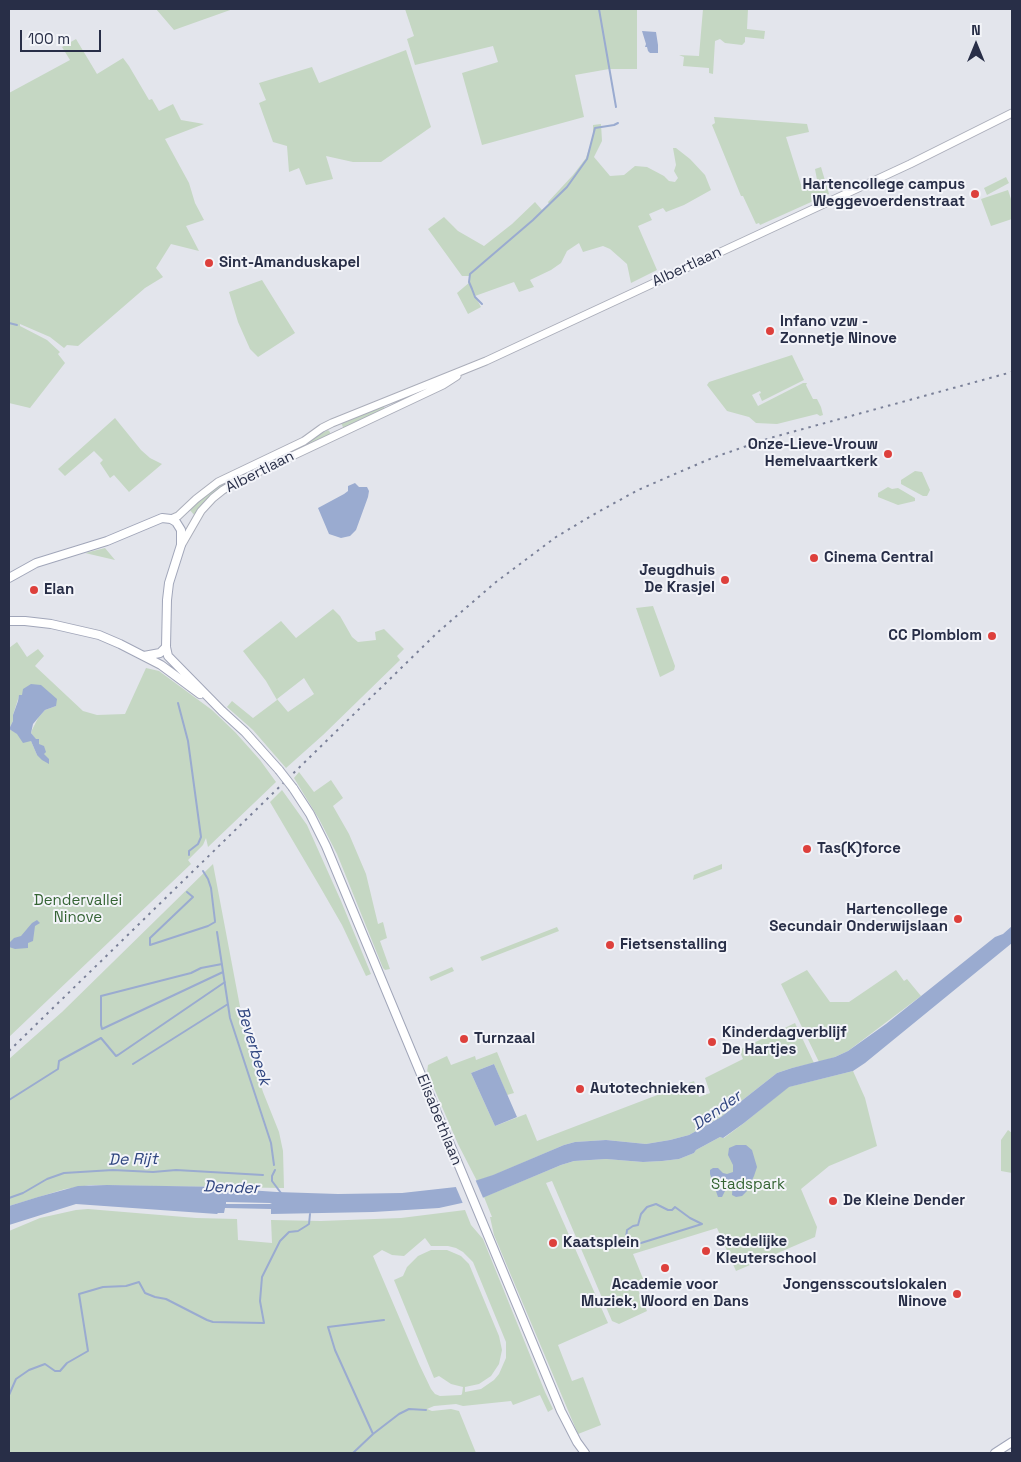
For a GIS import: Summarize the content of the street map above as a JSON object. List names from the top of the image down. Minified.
{"streets":{"main road":["Albertlaan","Elisabethlaan"]},"water":["Beverbeek","Dender","De Rijt"],"parks":["Dendervallei Ninove","Stadspark"],"places":["Hartencollege campus Weggevoerdenstraat","Sint-Amanduskapel","Infano vzw - Zonnetje Ninove","Onze-Lieve-Vrouw Hemelvaartkerk","Cinema Central","Jeugdhuis De Krasjel","Elan","CC Plomblom","Tas(K)force","Hartencollege Secundair Onderwijslaan","Fietsenstalling","Turnzaal","Kinderdagverblijf De Hartjes","Autotechnieken","De Kleine Dender","Kaatsplein","Stedelijke Kleuterschool","Academie voor Muziek, Woord en Dans","Jongensscoutslokalen Ninove"],"scale_bar":"100 m","north":"top"}
